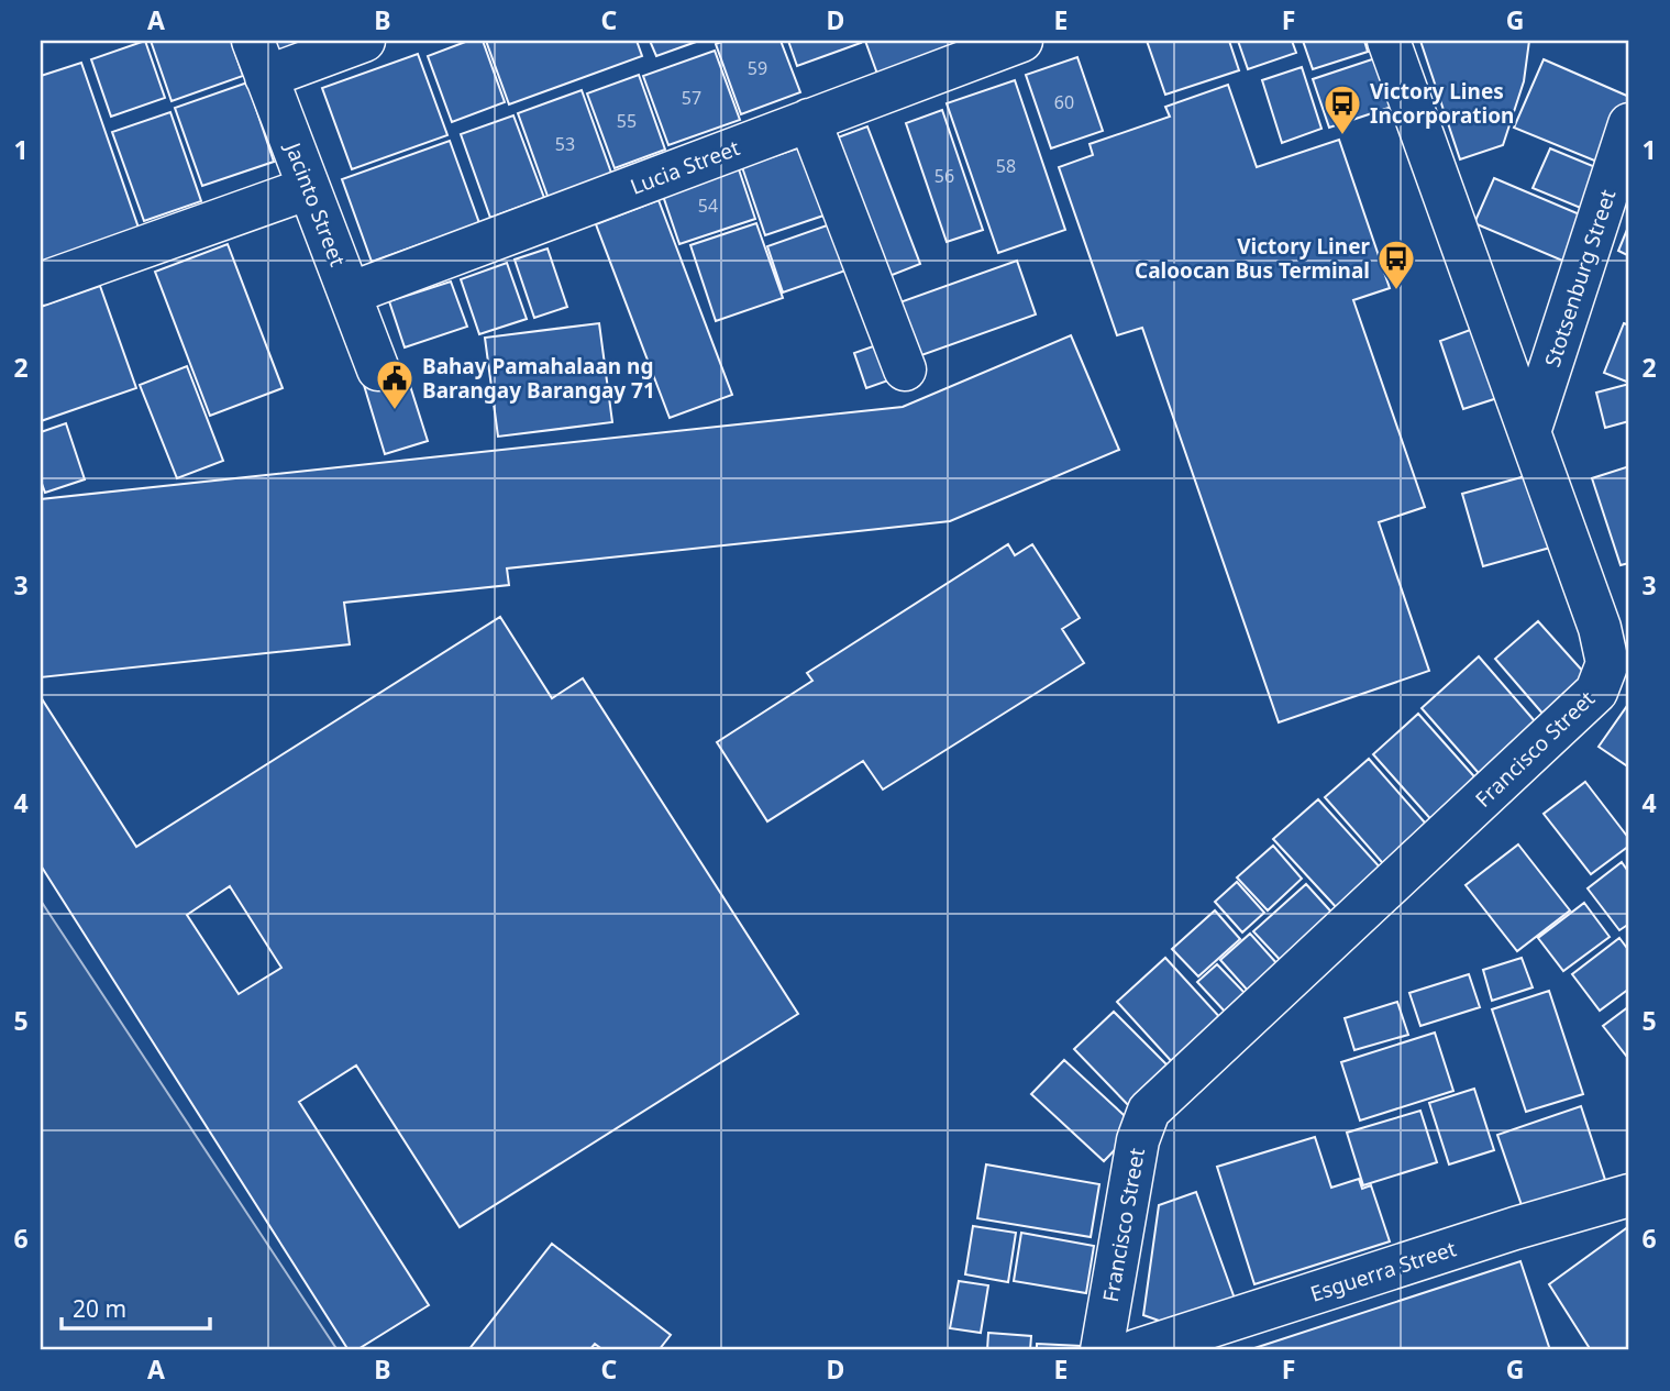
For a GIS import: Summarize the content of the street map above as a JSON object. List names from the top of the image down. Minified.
{"streets":{"street":["Lucia Street","Jacinto Street","Stotsenburg Street","Francisco Street","Esguerra Street"]},"crossings":[["Lucia Street","Jacinto Street"],["Stotsenburg Street","Francisco Street"]],"places":{"bus stop":["Victory Lines Incorporation","Victory Liner Caloocan Bus Terminal"],"public building":["Bahay Pamahalaan ng Barangay Barangay 71"]},"house_numbers":["59","57","60","55","53","58","56","54"],"scale_bar":"20 m","grid":{"columns":["A","B","C","D","E","F","G"],"rows":["1","2","3","4","5","6"]}}
